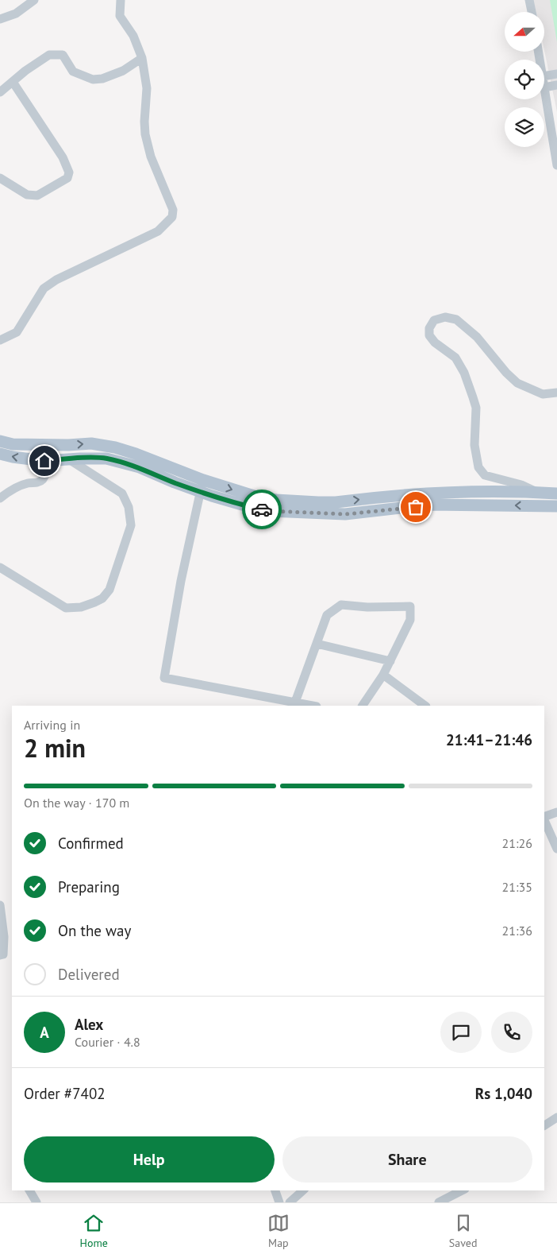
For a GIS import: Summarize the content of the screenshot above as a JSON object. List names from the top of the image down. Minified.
{"north":"left","page":{"heading":["2 min","Arriving in","21:41–21:46"],"panel":["Alex","Courier · 4.8","Order #7402","Rs 1,040"],"bar":"On the way · 170 m","list":[["Confirmed","21:26"],["Preparing","21:35"],["On the way","21:36"],"Delivered"],"round":"A","buttons":["Help","Share"],"tabs":["Home","Map","Saved"]}}
